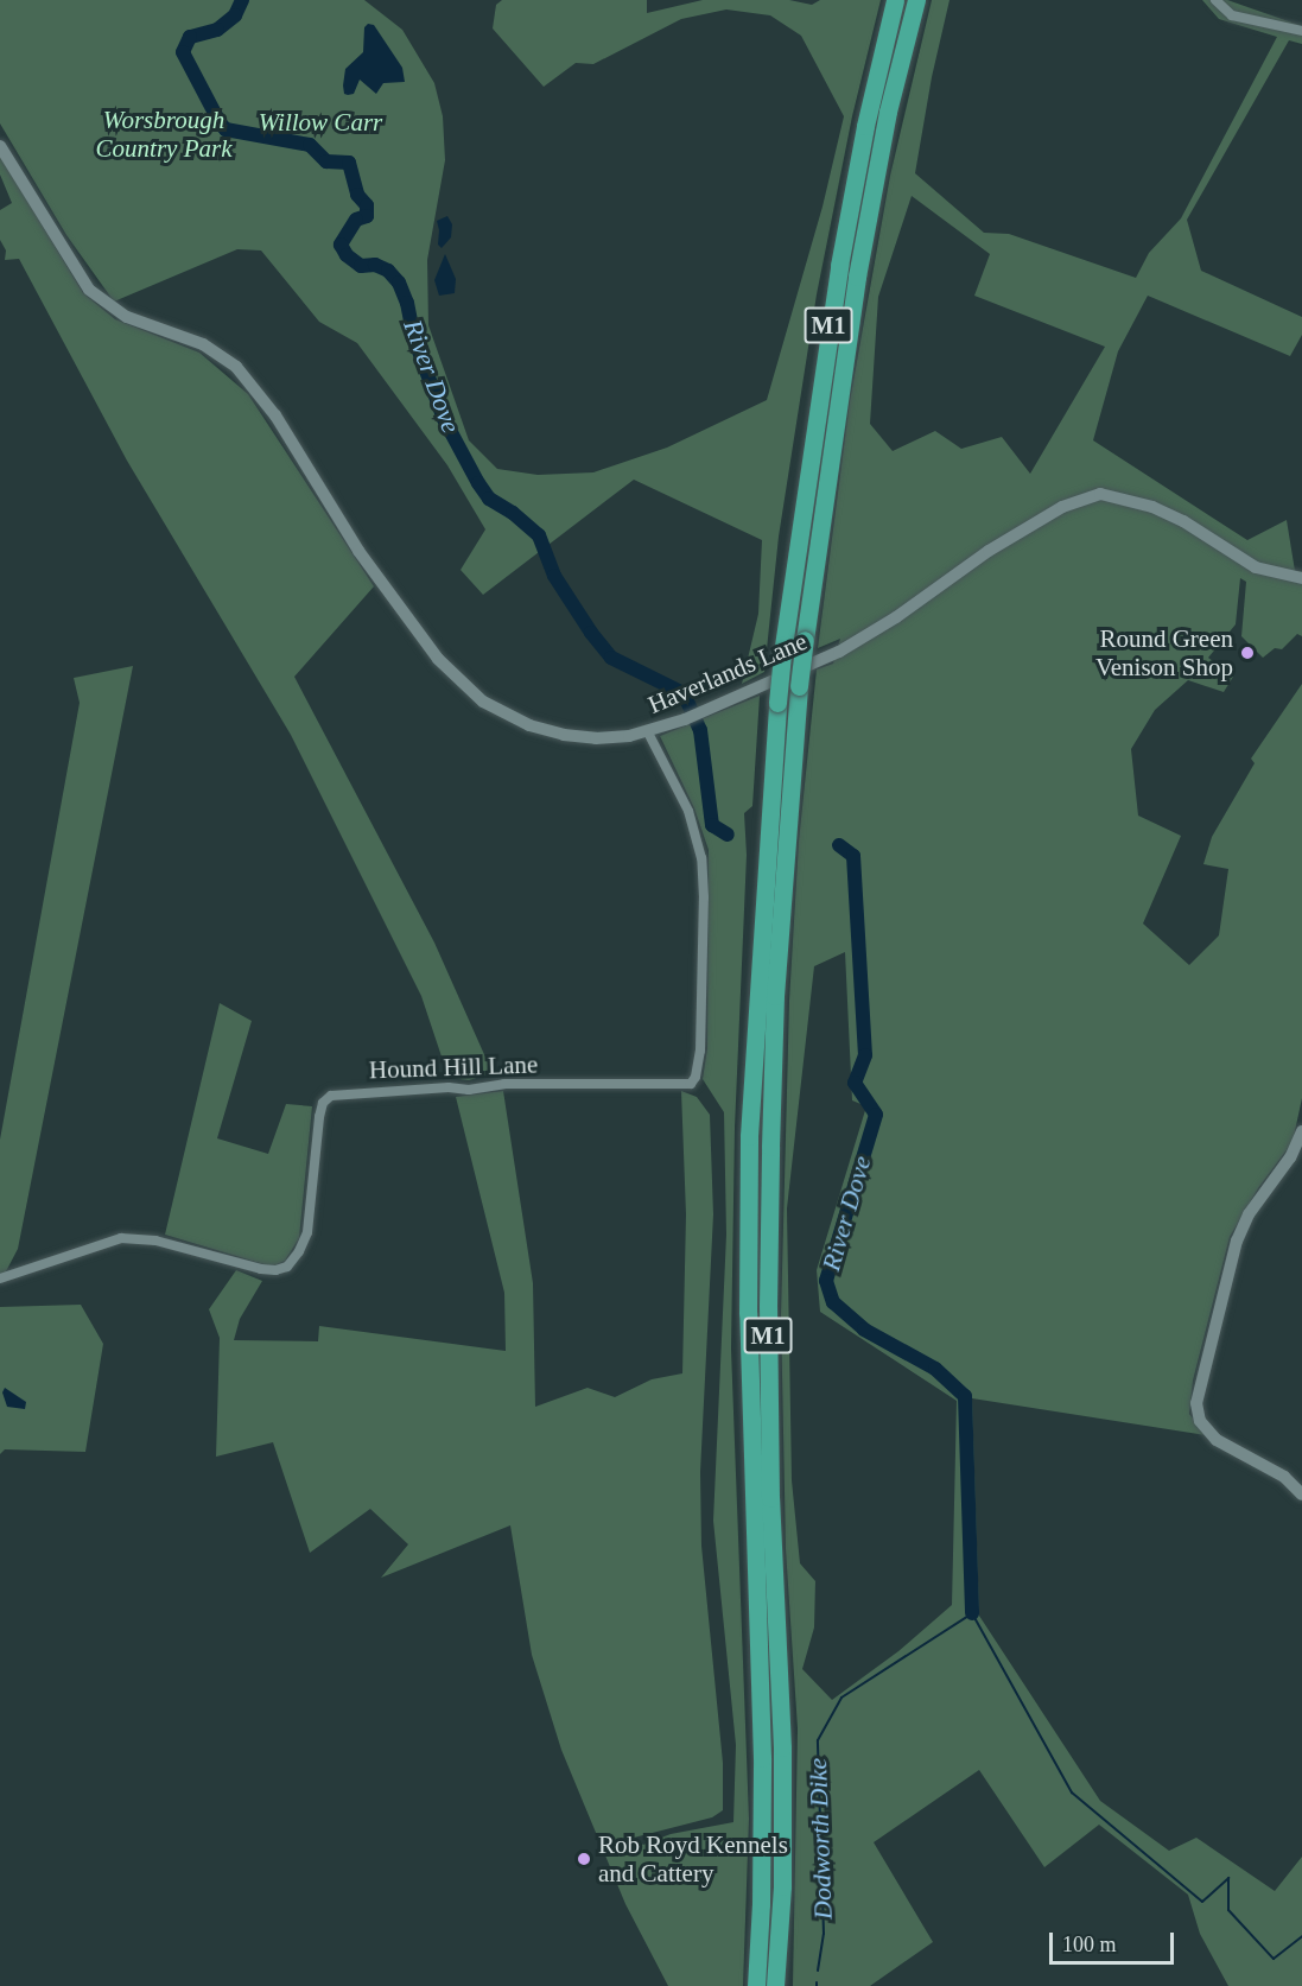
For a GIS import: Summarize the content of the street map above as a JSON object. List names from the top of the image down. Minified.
{"streets":{"highway":["M1"],"street":["Haverlands Lane","Hound Hill Lane"]},"crossings":[["Haverlands Lane","Hound Hill Lane"]],"water":["River Dove","Dodworth Dike"],"parks":["Worsbrough Country Park","Willow Carr"],"places":["Round Green Venison Shop","Rob Royd Kennels and Cattery"],"scale_bar":"100 m"}
